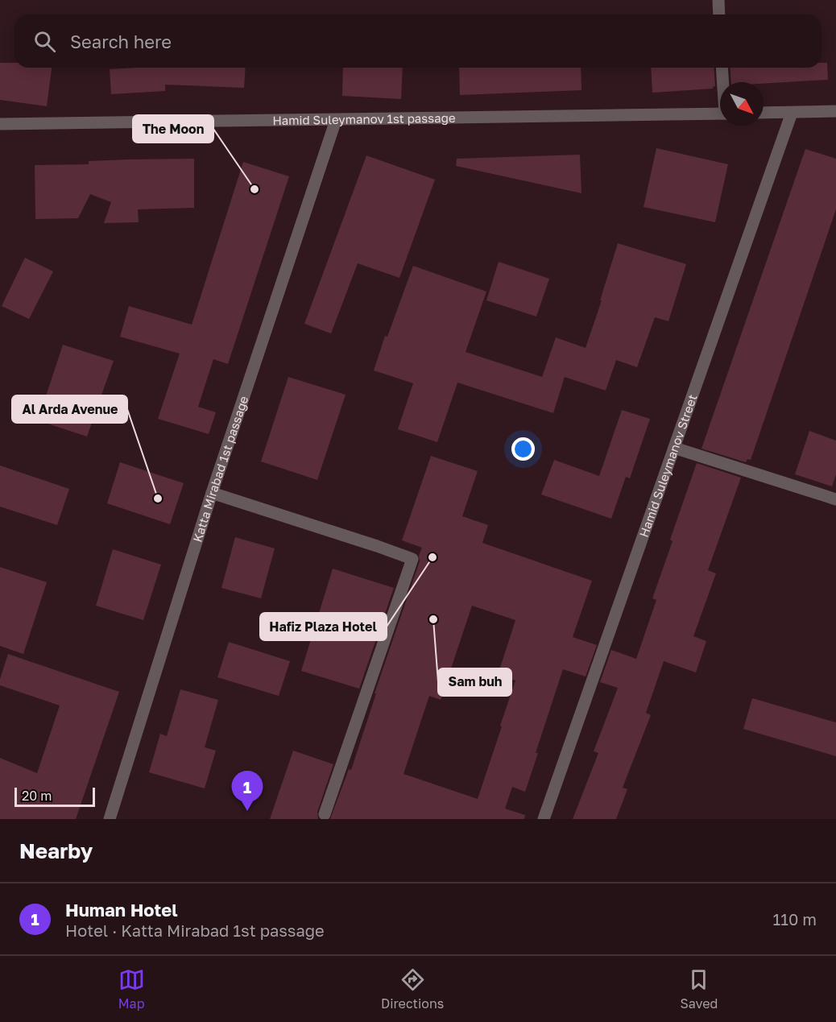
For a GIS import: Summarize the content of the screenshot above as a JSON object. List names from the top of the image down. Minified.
{"streets":{"street":["Hamid Suleymanov 1st passage","Hamid Suleymanov Street","Katta Mirabad 1st passage"]},"crossings":[["Hamid Suleymanov 1st passage","Katta Mirabad 1st passage"]],"places":["The Moon","Al Arda Avenue","Hafiz Plaza Hotel","Sam buh"],"scale_bar":"20 m","north":"bottom right","page":{"search":"Search here","pins":"1","scale":"20 m","heading":"Nearby","list":[{"mark":"1","name":"Human Hotel","note":"Hotel · Katta Mirabad 1st passage","value":"110 m"}],"nav":["Map","Directions","Saved"]}}
